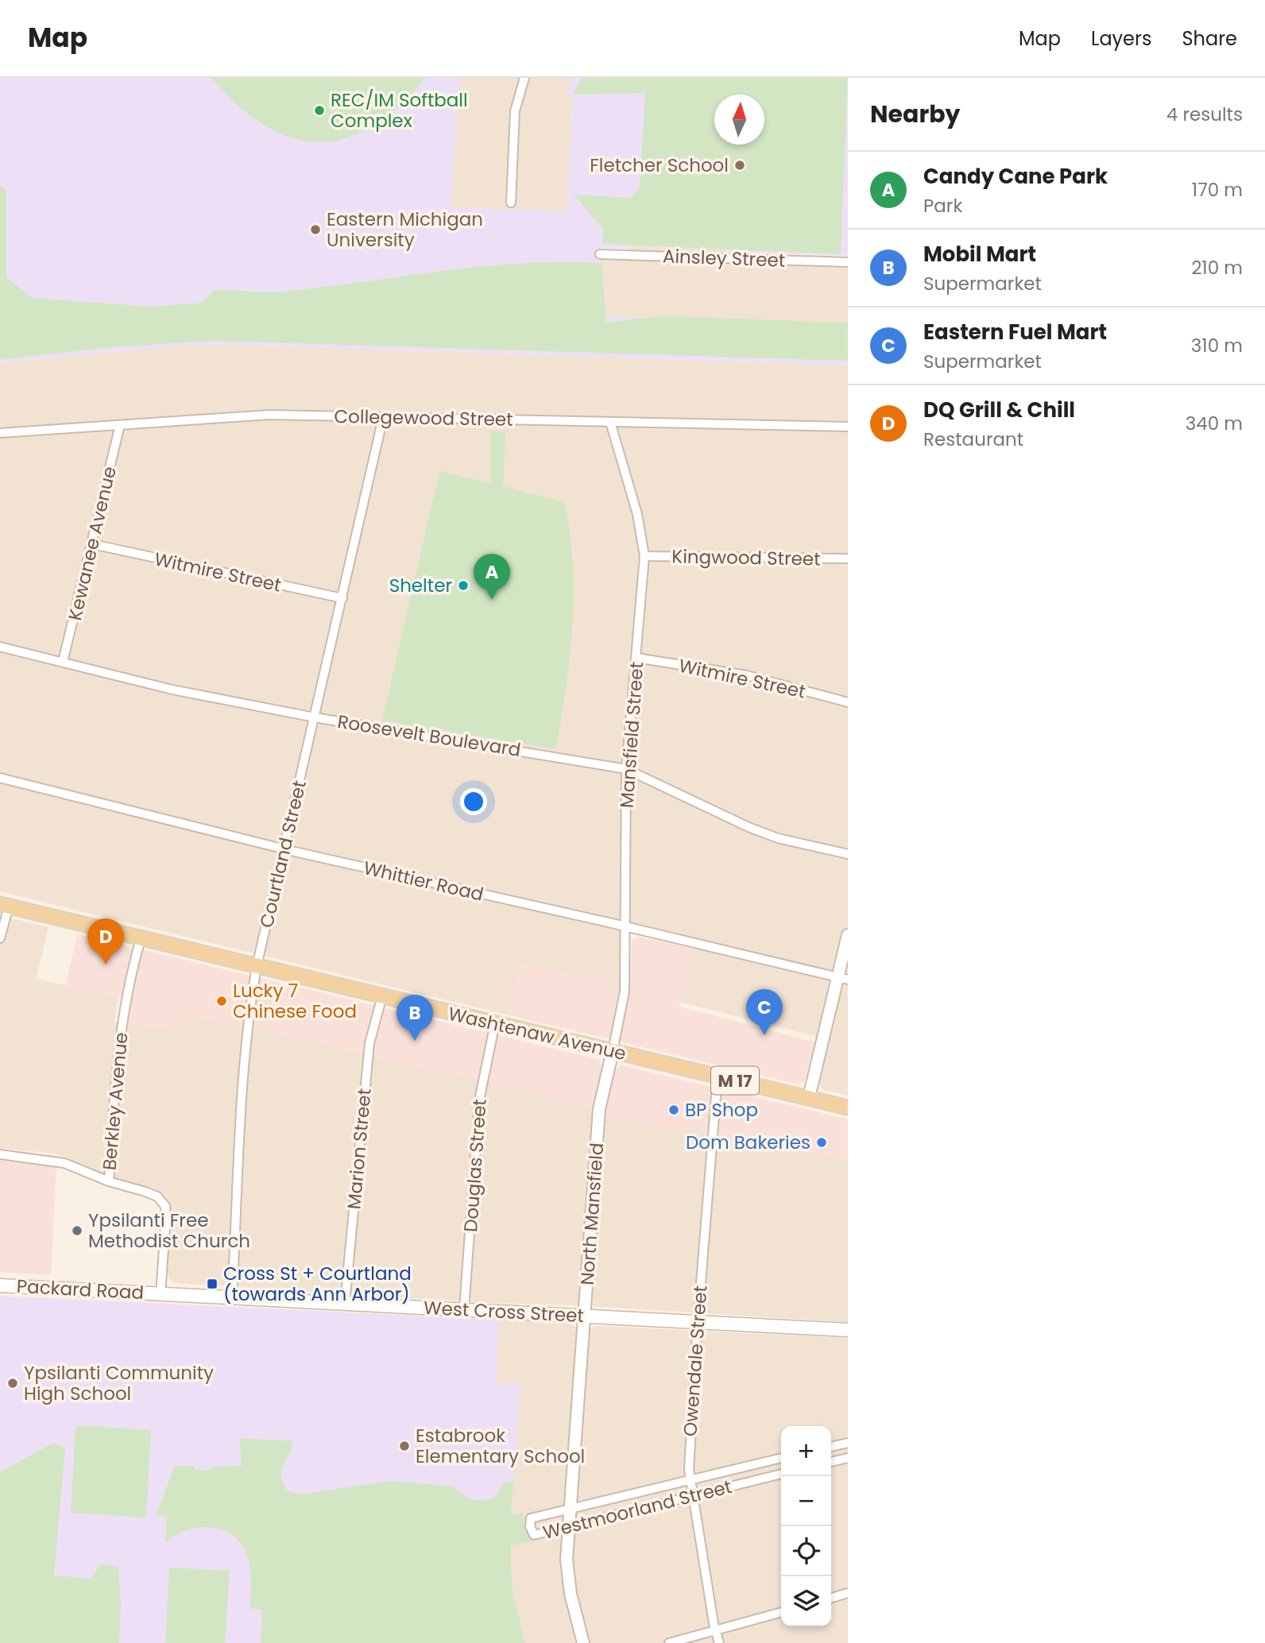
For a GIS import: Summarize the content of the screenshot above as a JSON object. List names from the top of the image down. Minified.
{"streets":{"main road":["Washtenaw Avenue","M 17","Packard Road","West Cross Street"],"street":["Ainsley Street","Collegewood Street","Kewanee Avenue","Kingwood Street","Witmire Street","Mansfield Street","Roosevelt Boulevard","Courtland Street","Whittier Road","Berkley Avenue","Marion Street","Douglas Street","North Mansfield","Owendale Street","Westmoorland Street"]},"crossings":[["Collegewood Street","Kewanee Avenue"],["Collegewood Street","Mansfield Street"],["Collegewood Street","Courtland Street"],["Kewanee Avenue","Witmire Street"],["Kewanee Avenue","Roosevelt Boulevard"],["Kingwood Street","Mansfield Street"],["Witmire Street","Mansfield Street"],["Witmire Street","Courtland Street"],["Mansfield Street","Roosevelt Boulevard"],["Mansfield Street","Whittier Road"],["Mansfield Street","Washtenaw Avenue"],["Mansfield Street","North Mansfield"],["Roosevelt Boulevard","Courtland Street"],["Courtland Street","Whittier Road"],["Courtland Street","Washtenaw Avenue"],["Courtland Street","West Cross Street"],["Washtenaw Avenue","Berkley Avenue"],["Washtenaw Avenue","Marion Street"],["Washtenaw Avenue","Douglas Street"],["Washtenaw Avenue","North Mansfield"],["Washtenaw Avenue","Owendale Street"],["Berkley Avenue","Packard Road"],["Berkley Avenue","West Cross Street"],["Marion Street","West Cross Street"],["Douglas Street","West Cross Street"],["North Mansfield","West Cross Street"],["North Mansfield","Westmoorland Street"],["Packard Road","West Cross Street"],["West Cross Street","Owendale Street"],["Owendale Street","Westmoorland Street"]],"places":{"other":["REC/IM Softball Complex","Fletcher School","Eastern Michigan University","Shelter","Lucky 7 Chinese Food","BP Shop","Dom Bakeries","Ypsilanti Free Methodist Church","Ypsilanti Community High School","Estabrook Elementary School"],"transit":["Cross St + Courtland (towards Ann Arbor)"]},"north":"top","page":{"header":"Map","nav":["Map","Layers","Share"],"heading":["Nearby","4 results"],"list":[{"mark":"A","name":"Candy Cane Park","note":"Park","value":"170 m"},{"mark":"B","name":"Mobil Mart","note":"Supermarket","value":"210 m"},{"mark":"C","name":"Eastern Fuel Mart","note":"Supermarket","value":"310 m"},{"mark":"D","name":"DQ Grill & Chill","note":"Restaurant","value":"340 m"}],"pins":["A","D","C","B"],"map_buttons":["+","−"]}}
